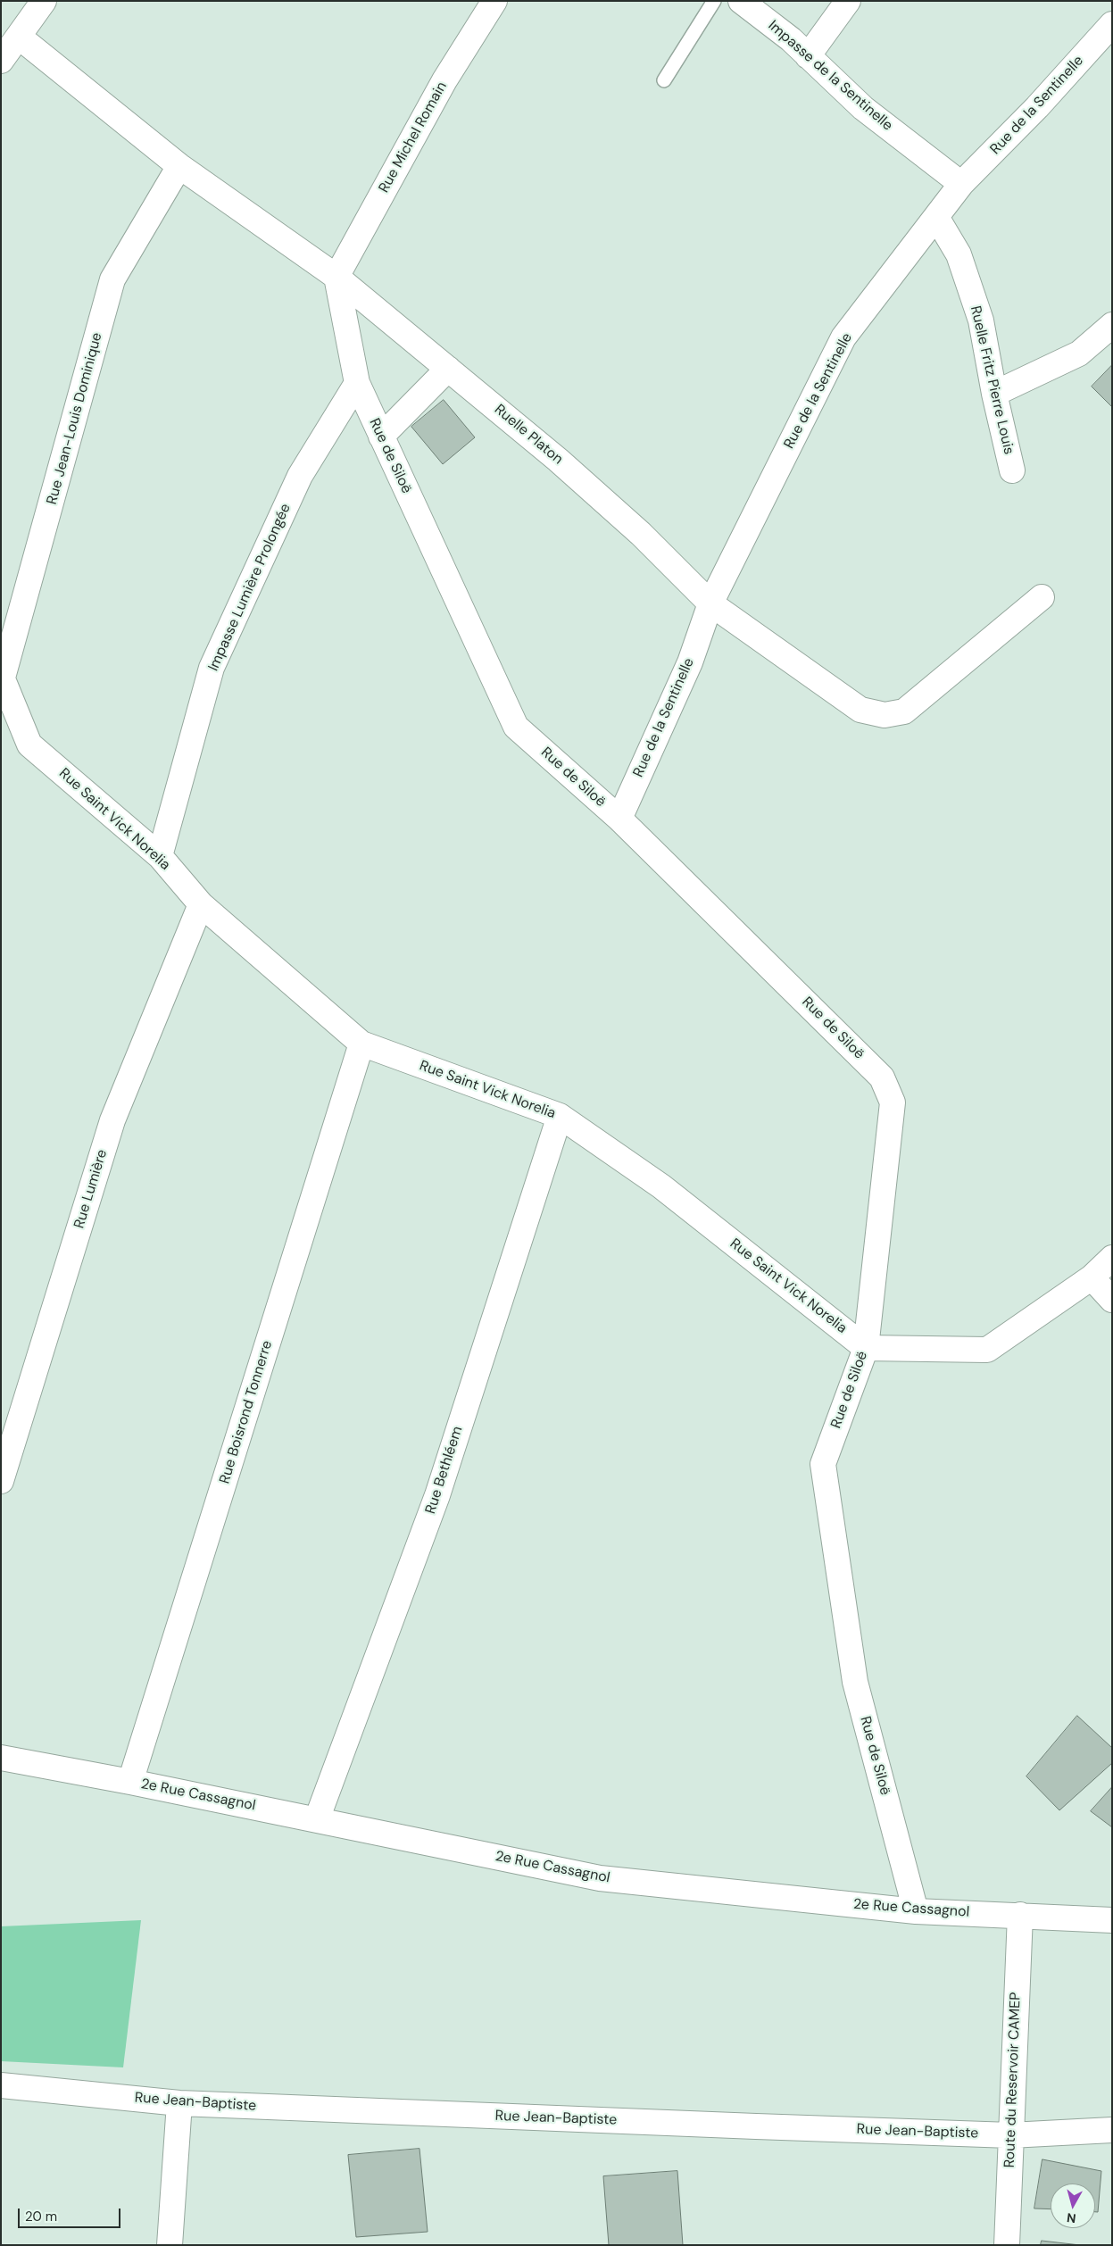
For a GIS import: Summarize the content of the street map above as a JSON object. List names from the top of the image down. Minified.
{"streets":{"street":["Impasse de la Sentinelle","Rue de la Sentinelle","Rue Michel Romain","Ruelle Fritz Pierre Louis","Rue Jean-Louis Dominique","Ruelle Platon","Rue de Siloë","Impasse Lumière Prolongée","Rue Saint Vick Norelia","Rue Lumière","Rue Boisrond Tonnerre","Rue Bethléem","2e Rue Cassagnol","Route du Reservoir CAMEP","Rue Jean-Baptiste"]},"crossings":[["Impasse de la Sentinelle","Rue de la Sentinelle"],["Rue de la Sentinelle","Ruelle Fritz Pierre Louis"],["Rue de la Sentinelle","Ruelle Platon"],["Rue de la Sentinelle","Rue de Siloë"],["Rue Michel Romain","Ruelle Platon"],["Rue Michel Romain","Rue de Siloë"],["Rue Jean-Louis Dominique","Ruelle Platon"],["Rue Jean-Louis Dominique","Rue Saint Vick Norelia"],["Ruelle Platon","Rue de Siloë"],["Rue de Siloë","Impasse Lumière Prolongée"],["Rue de Siloë","Rue Saint Vick Norelia"],["Rue de Siloë","2e Rue Cassagnol"],["Impasse Lumière Prolongée","Rue Saint Vick Norelia"],["Rue Saint Vick Norelia","Rue Lumière"],["Rue Saint Vick Norelia","Rue Boisrond Tonnerre"],["Rue Saint Vick Norelia","Rue Bethléem"],["Rue Boisrond Tonnerre","2e Rue Cassagnol"],["Rue Bethléem","2e Rue Cassagnol"],["2e Rue Cassagnol","Route du Reservoir CAMEP"],["Route du Reservoir CAMEP","Rue Jean-Baptiste"]],"scale_bar":"20 m","north":"bottom"}
